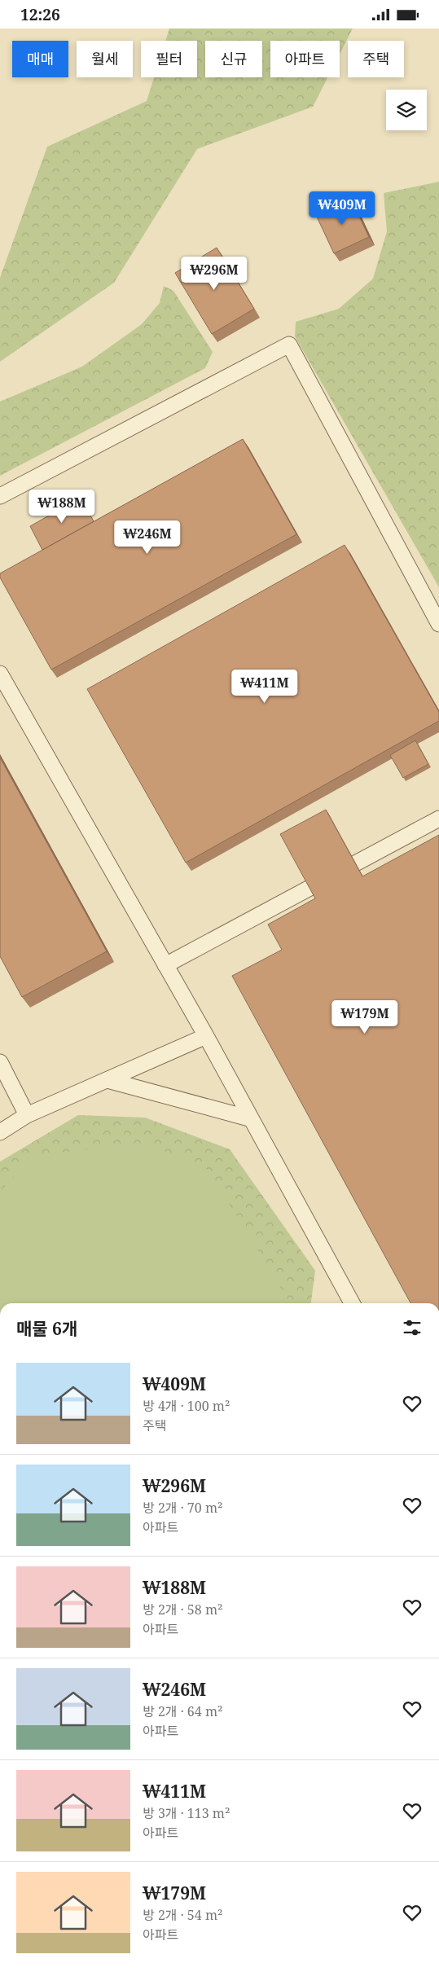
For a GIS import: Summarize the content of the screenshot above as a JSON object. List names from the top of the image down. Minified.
{"page":{"status":"12:26","chip":["매매","월세","필터","신규","아파트","주택"],"price":["₩409M","₩296M","₩188M","₩246M","₩411M","₩179M"],"heading":"매물 6개","list":[{"name":"₩409M","note":"방 4개 · 100 m² · 주택"},{"name":"₩296M","note":"방 2개 · 70 m² · 아파트"},{"name":"₩188M","note":"방 2개 · 58 m² · 아파트"},{"name":"₩246M","note":"방 2개 · 64 m² · 아파트"},{"name":"₩411M","note":"방 3개 · 113 m² · 아파트"},{"name":"₩179M","note":"방 2개 · 54 m² · 아파트"}]}}
